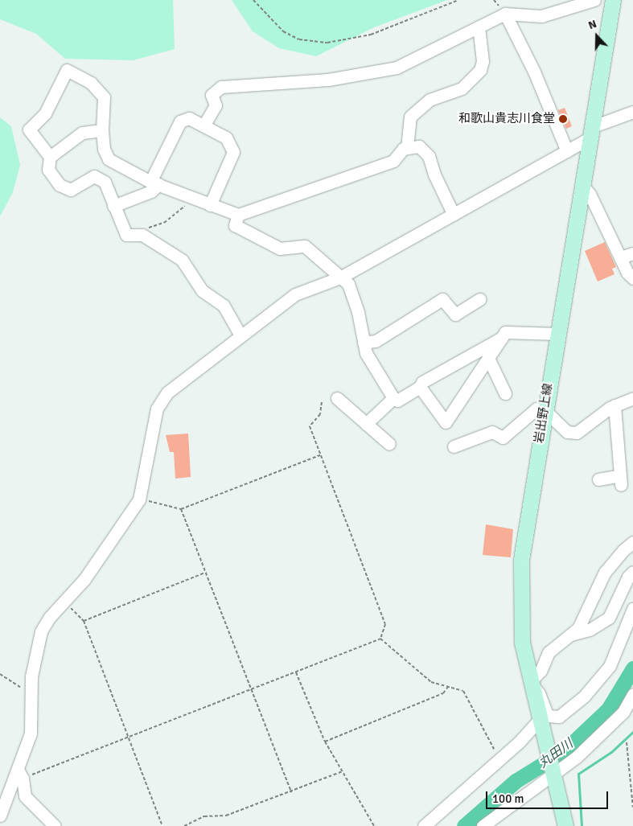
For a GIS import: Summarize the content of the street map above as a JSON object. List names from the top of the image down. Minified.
{"streets":{"main road":["岩出野上線"]},"water":["丸田川"],"places":["和歌山貴志川食堂"],"scale_bar":"100 m","north":"top"}
